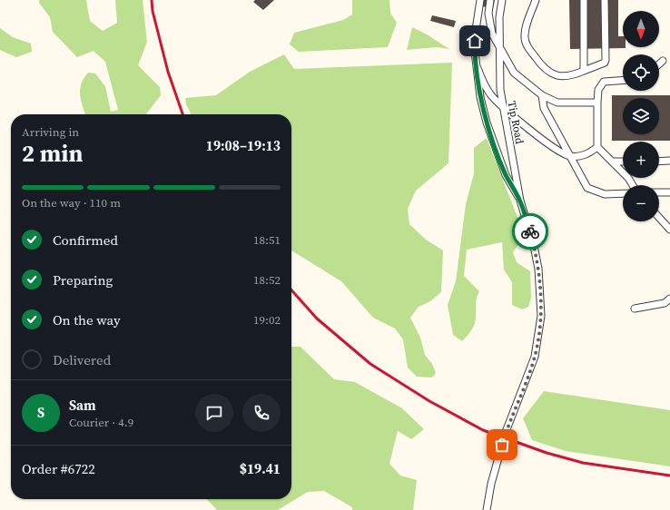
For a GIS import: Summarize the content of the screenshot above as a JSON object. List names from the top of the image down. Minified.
{"streets":{"lane":["Tip Road"]},"north":"bottom","page":{"map_buttons":["+","−"],"heading":["2 min","Arriving in","19:08–19:13"],"panel":["Sam","Courier · 4.9","Order #6722","$19.41"],"bar":"On the way · 110 m","list":[["Confirmed","18:51"],["Preparing","18:52"],["On the way","19:02"],"Delivered"],"round":"S"}}
